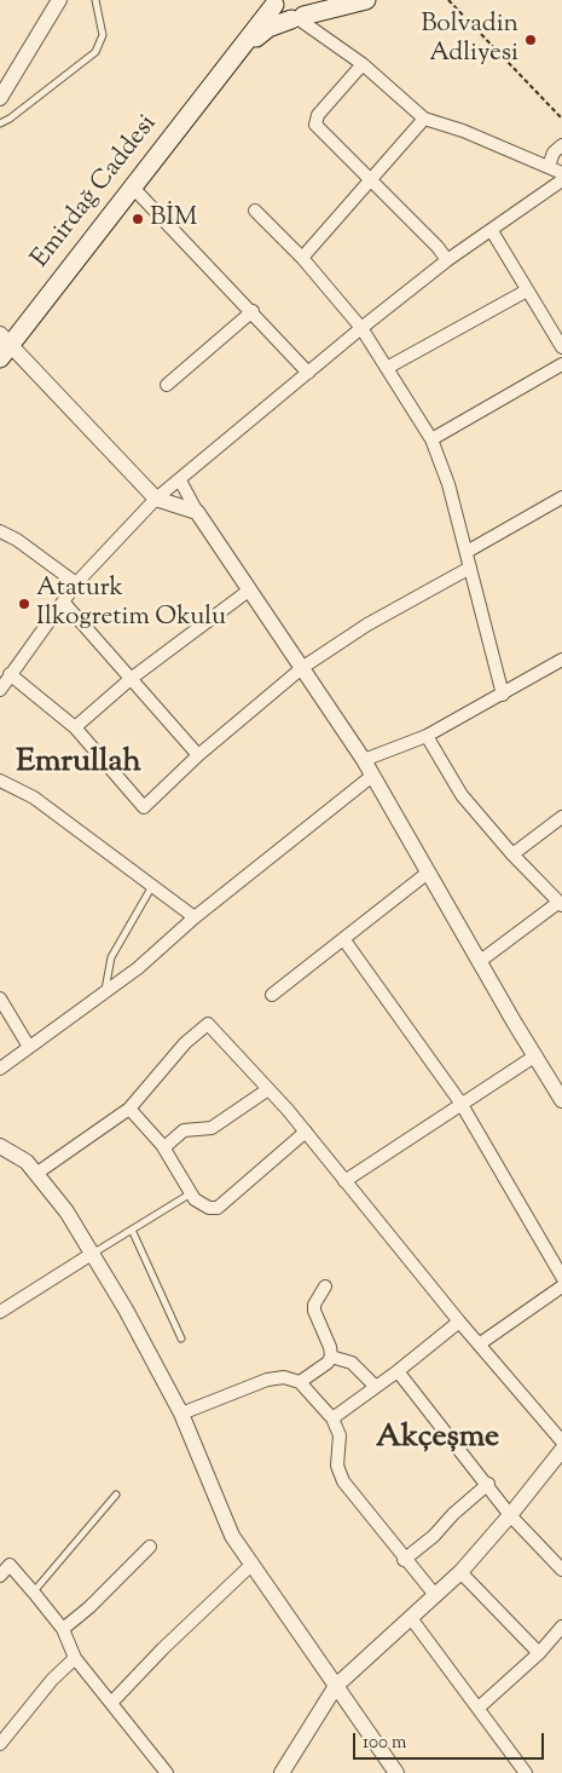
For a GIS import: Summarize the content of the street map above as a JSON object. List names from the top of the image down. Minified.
{"streets":{"main road":["Emirdağ Caddesi"]},"districts":["Emrullah","Akçeşme"],"places":["Bolvadin Adliyesi","BİM","Ataturk Ilkogretim Okulu"],"scale_bar":"100 m"}
